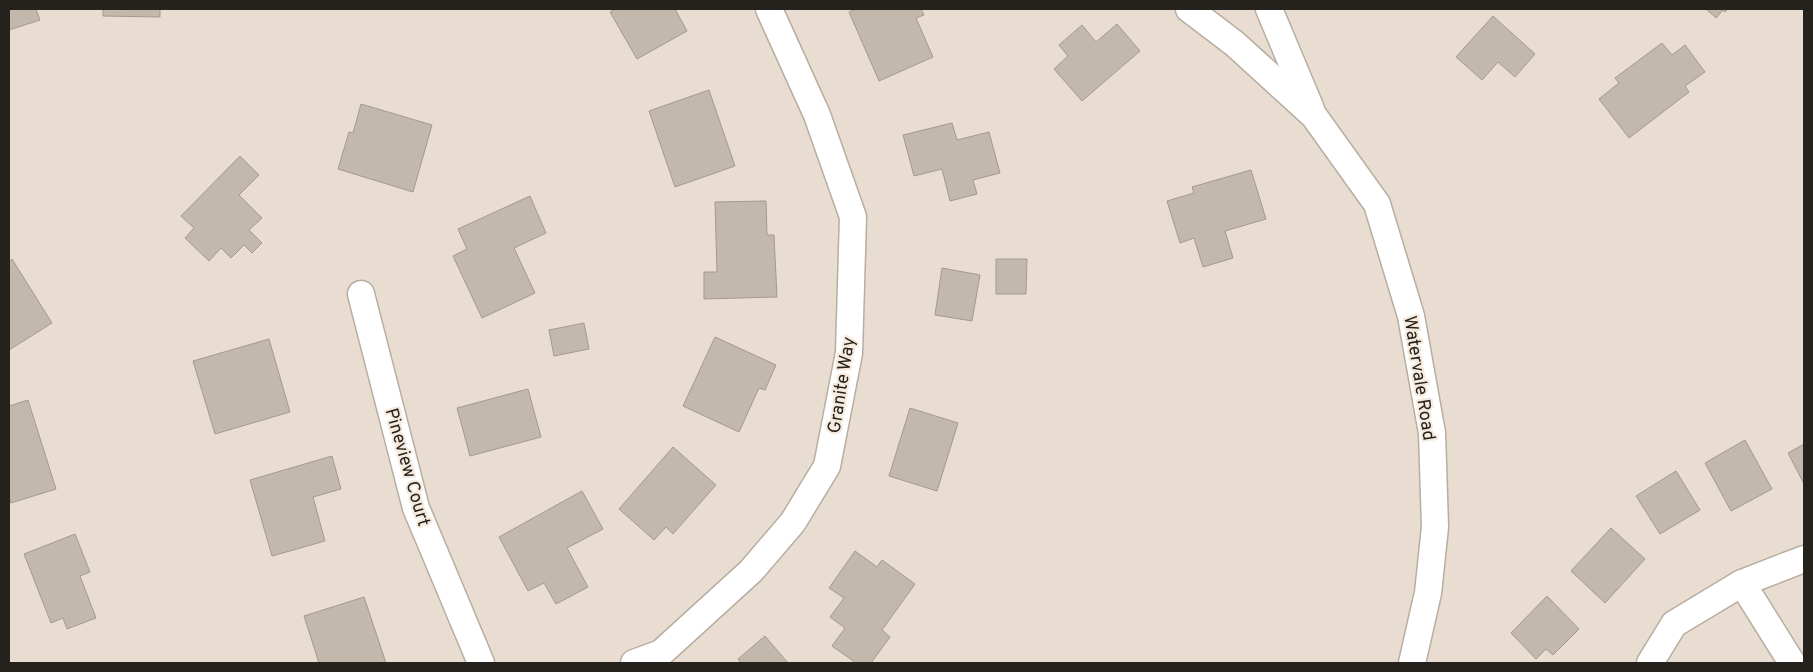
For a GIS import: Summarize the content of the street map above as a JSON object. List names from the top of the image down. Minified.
{"streets":{"street":["Watervale Road","Granite Way","Pineview Court"]}}
